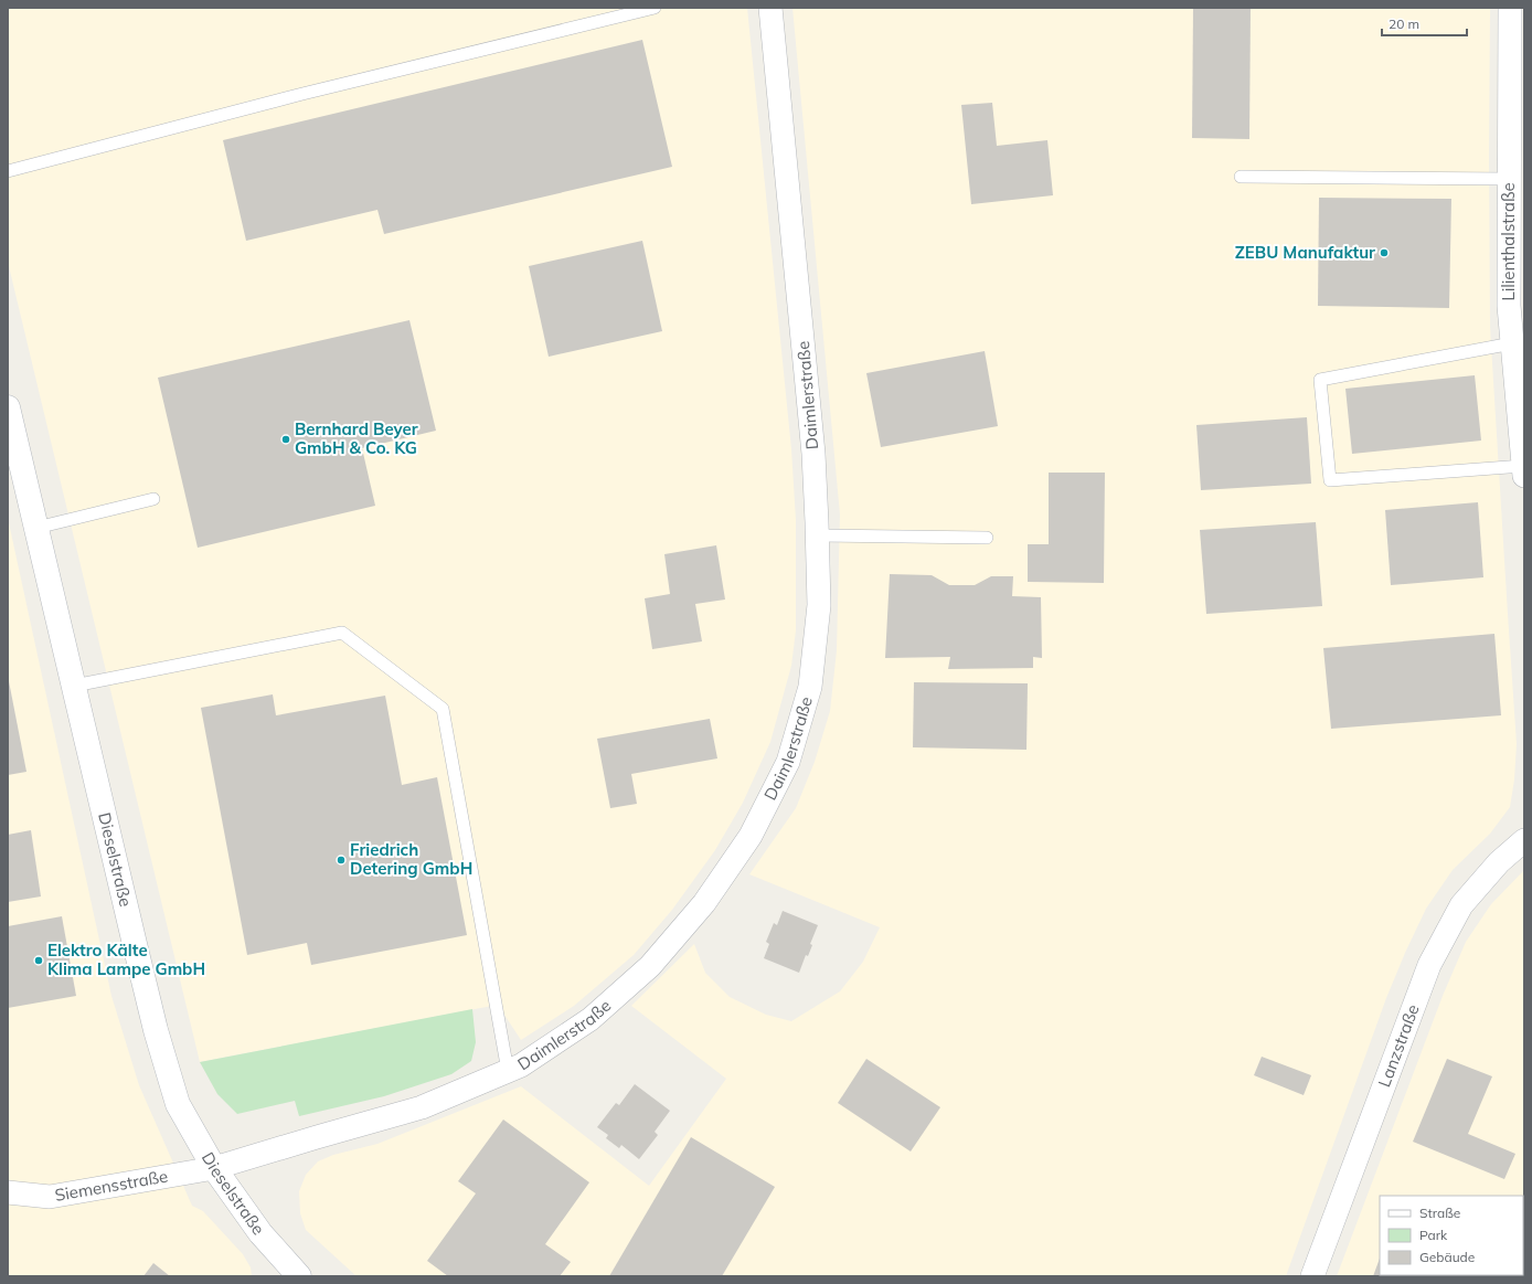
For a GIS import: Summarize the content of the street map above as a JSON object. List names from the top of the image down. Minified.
{"streets":{"street":["Lilienthalstraße","Daimlerstraße","Dieselstraße","Lanzstraße","Siemensstraße"]},"crossings":[["Daimlerstraße","Dieselstraße"],["Daimlerstraße","Siemensstraße"],["Dieselstraße","Siemensstraße"]],"places":["ZEBU Manufaktur","Bernhard Beyer GmbH & Co. KG","Friedrich Detering GmbH","Elektro Kälte Klima Lampe GmbH"],"legend":["Straße","Park","Gebäude"],"scale_bar":"20 m"}
